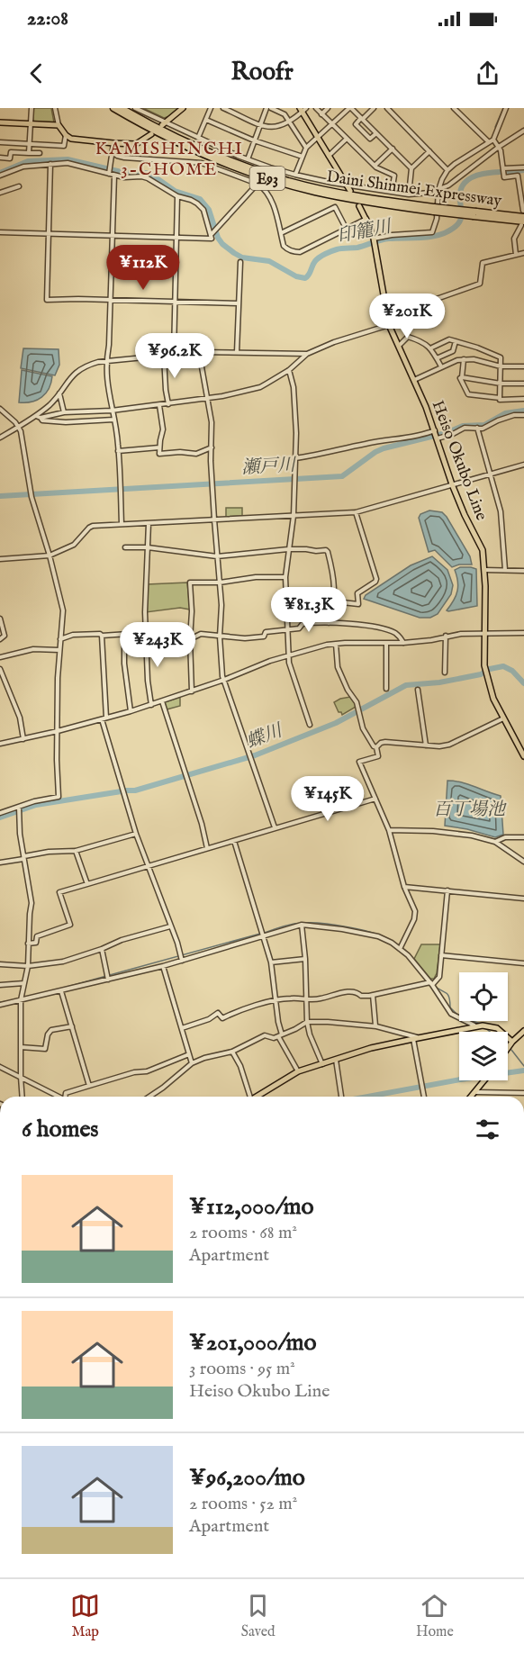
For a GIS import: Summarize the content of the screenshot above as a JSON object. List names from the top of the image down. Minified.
{"streets":{"highway":["E93","Daini Shinmei Expressway"],"main road":["Heiso Okubo Line"]},"districts":["KAMISHINCHI 3-CHOME"],"water":["印籠川","瀬戸川","蝶川","百丁場池"],"page":{"status":"22:08","header":"Roofr","price":["¥112K","¥201K","¥96.2K","¥81.3K","¥243K","¥145K"],"heading":"6 homes","list":[{"name":"¥112,000/mo","note":"2 rooms · 68 m² · Apartment"},{"name":"¥201,000/mo","note":"3 rooms · 95 m² · Heiso Okubo Line"},{"name":"¥96,200/mo","note":"2 rooms · 52 m² · Apartment"}],"tabs":["Map","Saved","Home"]}}
